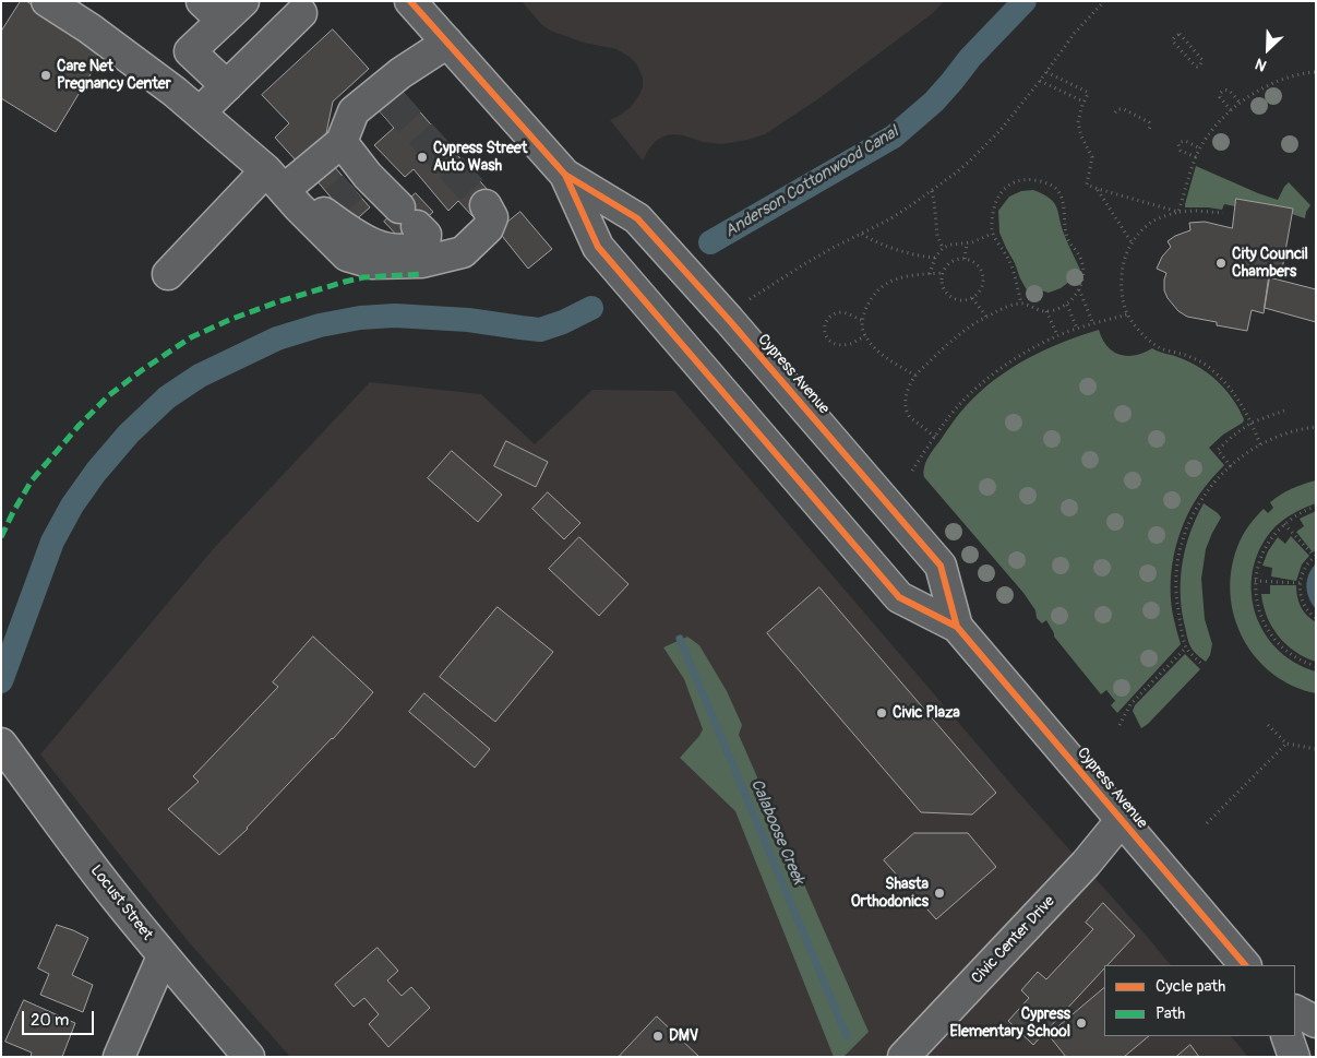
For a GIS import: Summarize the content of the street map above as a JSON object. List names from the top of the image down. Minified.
{"streets":{"main road":["Cypress Avenue","Locust Street","Civic Center Drive"]},"crossings":[["Cypress Avenue","Civic Center Drive"]],"water":["Anderson Cottonwood Canal","Calaboose Creek"],"places":["Care Net Pregnancy Center","Cypress Street Auto Wash","City Council Chambers","Civic Plaza","Shasta Orthodonics","Cypress Elementary School","DMV"],"legend":["Cycle path","Path"],"scale_bar":"20 m","north":"bottom left"}
